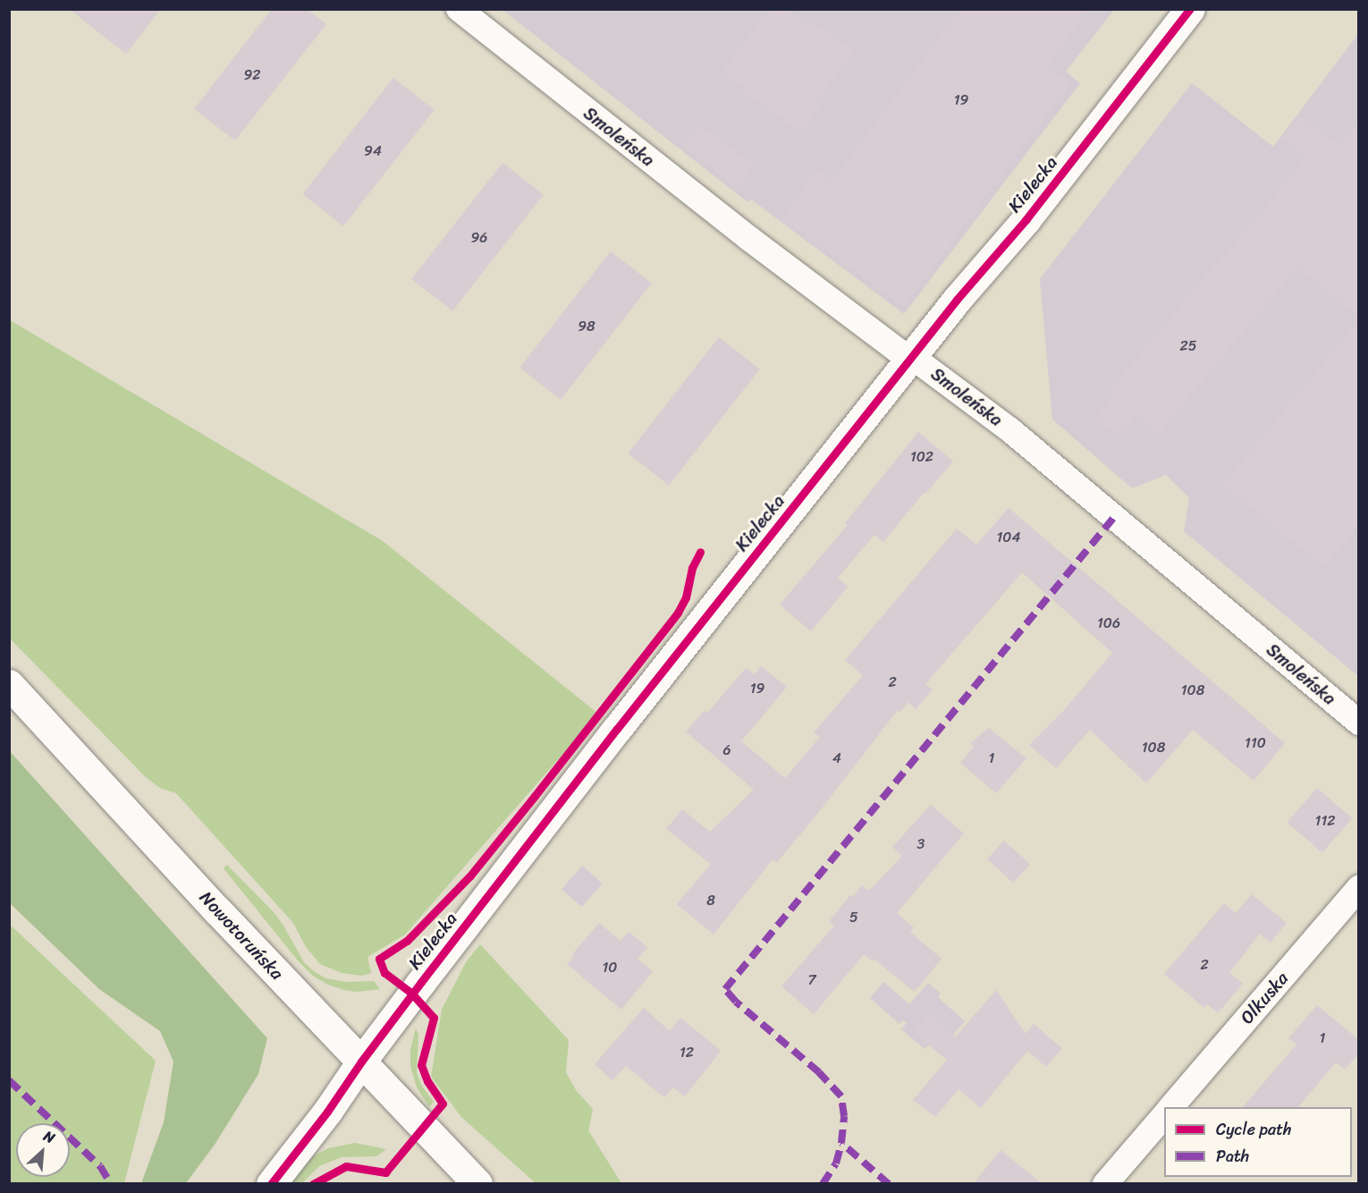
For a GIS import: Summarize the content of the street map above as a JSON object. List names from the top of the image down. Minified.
{"streets":{"street":["Smoleńska","Kielecka","Nowotoruńska","Olkuska"]},"crossings":[["Smoleńska","Kielecka"],["Kielecka","Nowotoruńska"]],"house_numbers":["92","19","94","96","98","25","102","104","106","2","19","108","110","108","6","4","1","112","3","8","5","2","10","7","1","12"],"legend":["Cycle path","Path"],"north":"top right"}
